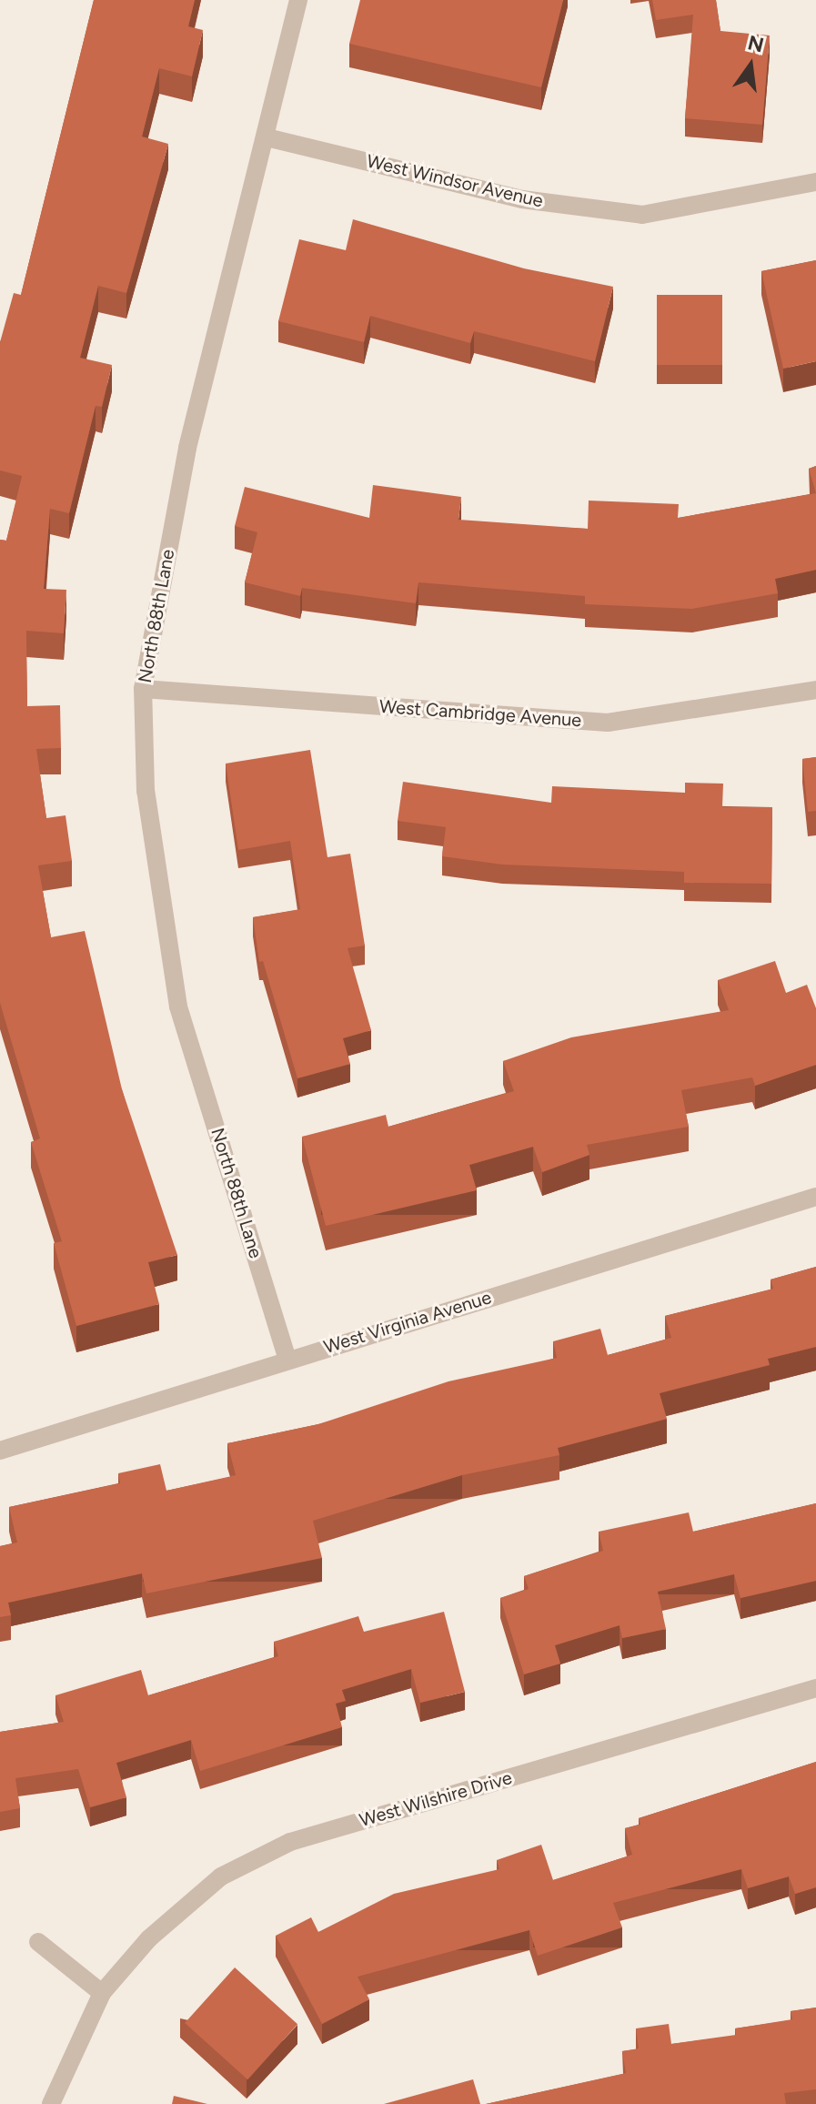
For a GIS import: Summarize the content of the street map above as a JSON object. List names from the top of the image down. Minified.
{"streets":{"street":["West Windsor Avenue","North 88th Lane","West Cambridge Avenue","West Virginia Avenue","West Wilshire Drive"]},"crossings":[["West Windsor Avenue","North 88th Lane"],["North 88th Lane","West Cambridge Avenue"],["North 88th Lane","West Virginia Avenue"]],"north":"top"}
